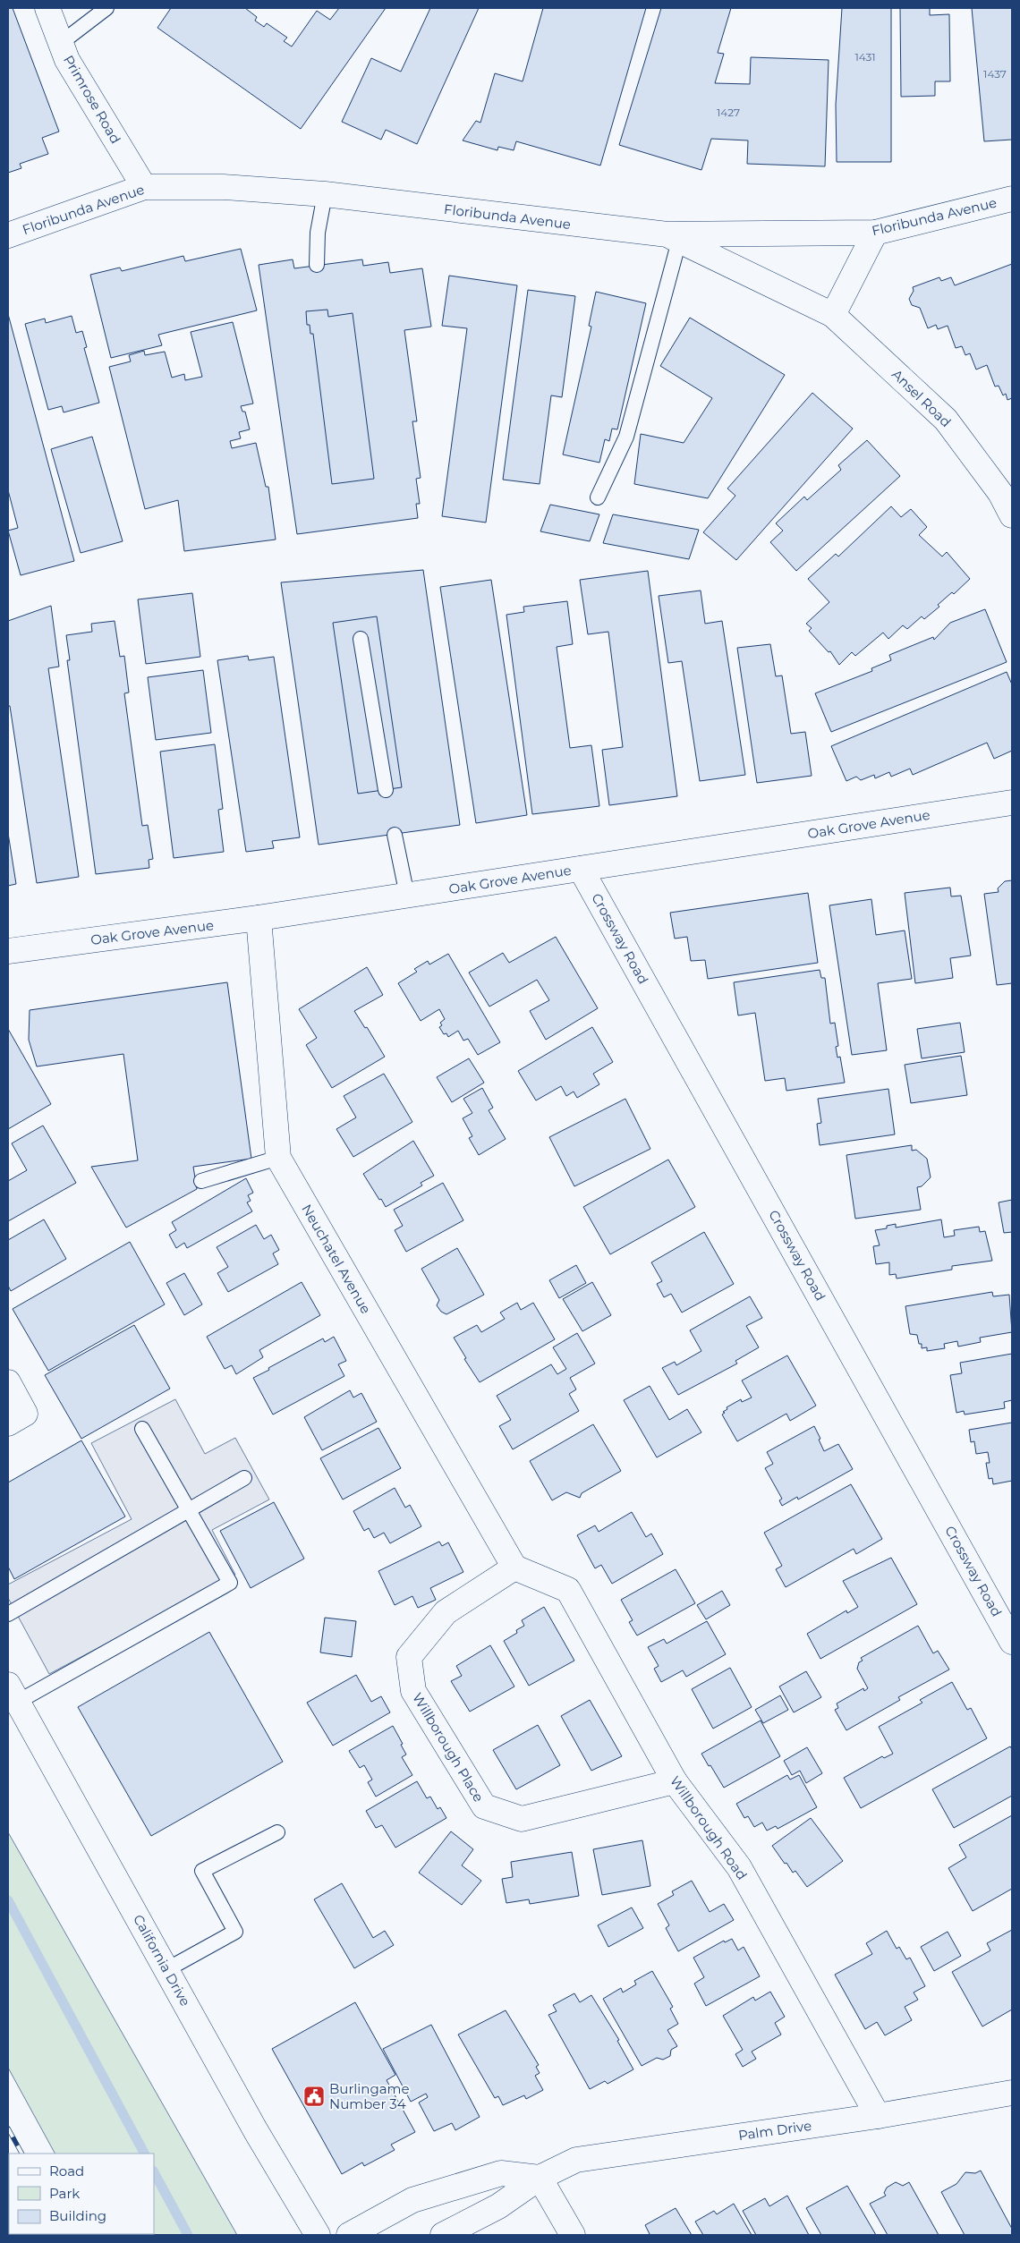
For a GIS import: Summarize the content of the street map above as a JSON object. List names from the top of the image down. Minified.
{"streets":{"street":["Primrose Road","Floribunda Avenue","Ansel Road","Oak Grove Avenue","Crossway Road","Neuchatel Avenue","Willborough Place","Willborough Road","California Drive","Palm Drive"]},"crossings":[["Primrose Road","Floribunda Avenue"],["Floribunda Avenue","Ansel Road"],["Oak Grove Avenue","Crossway Road"],["Oak Grove Avenue","Neuchatel Avenue"],["Neuchatel Avenue","Willborough Place"],["Neuchatel Avenue","Willborough Road"],["Willborough Place","Willborough Road"],["Willborough Road","Palm Drive"]],"places":{"public building":["Burlingame Number 34"]},"house_numbers":["1431","1437","1427"],"legend":["Road","Park","Building"]}
